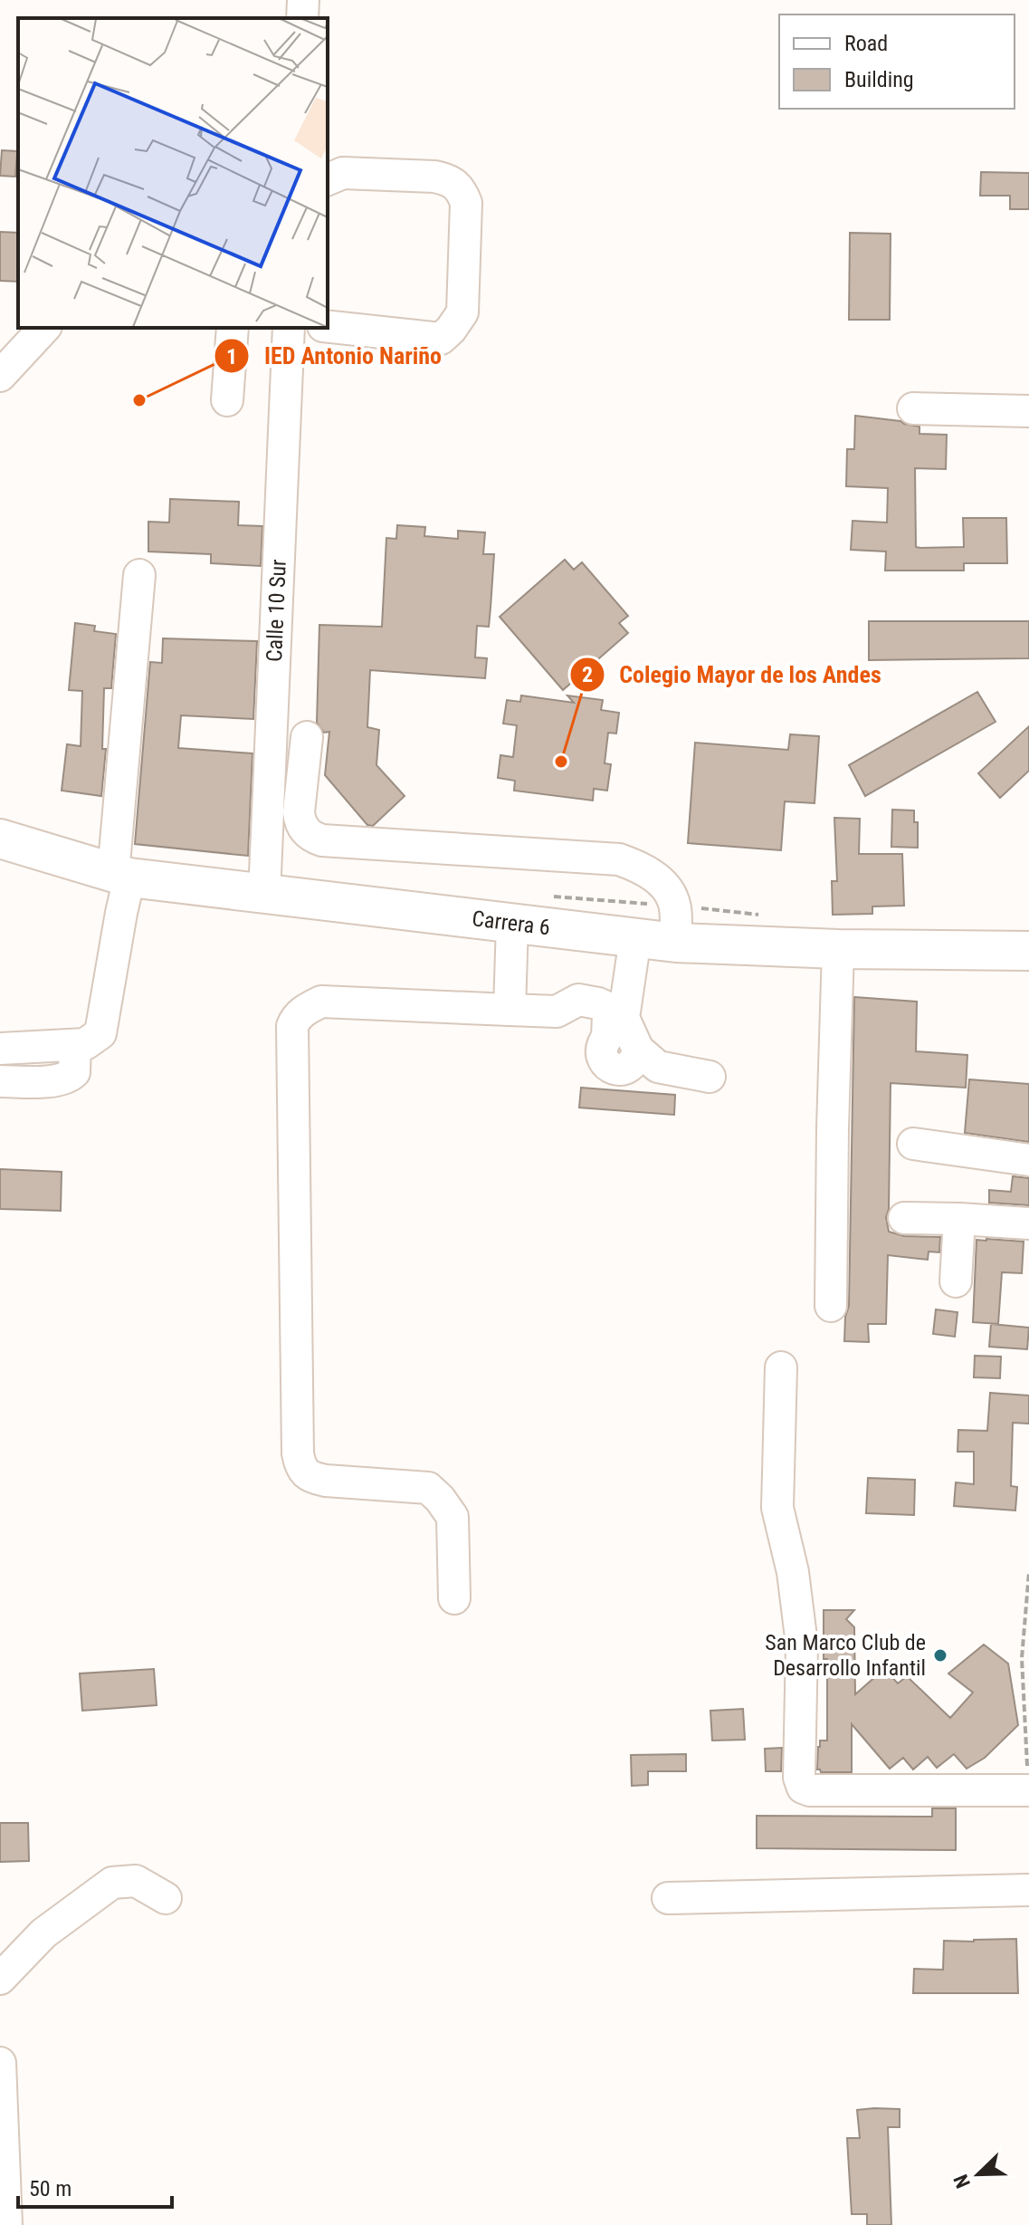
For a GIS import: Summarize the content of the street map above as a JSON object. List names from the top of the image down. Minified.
{"streets":{"main road":["Carrera 6"],"street":["Calle 10 Sur"]},"crossings":[["Calle 10 Sur","Carrera 6"]],"places":["IED Antonio Nariño","Colegio Mayor de los Andes","San Marco Club de Desarrollo Infantil"],"legend":["Road","Building"],"scale_bar":"50 m","north":"bottom left"}
